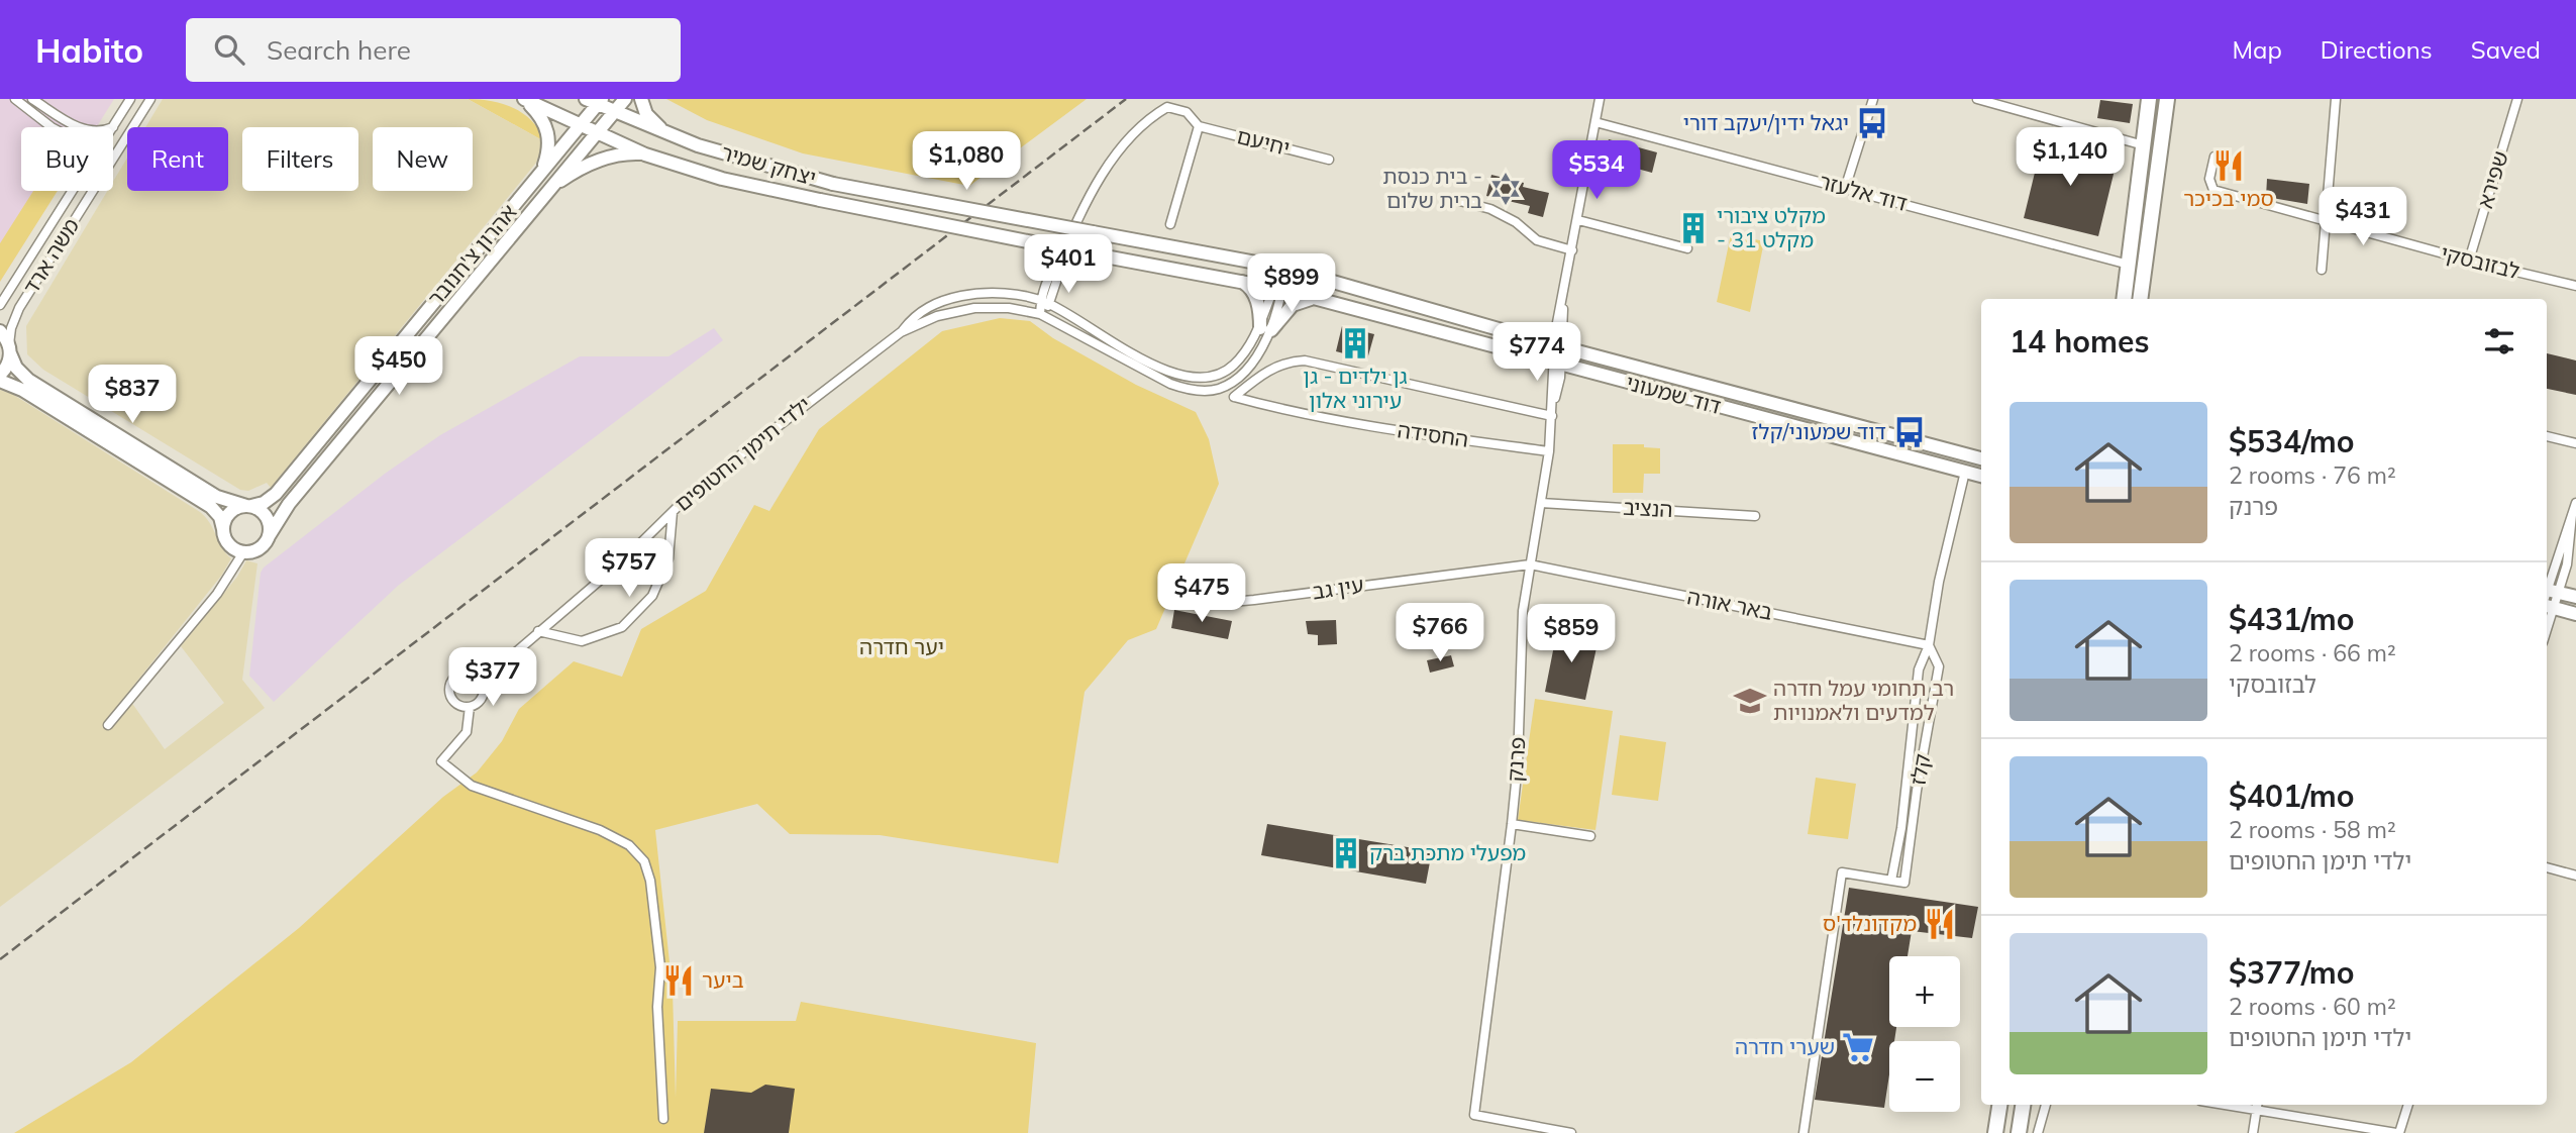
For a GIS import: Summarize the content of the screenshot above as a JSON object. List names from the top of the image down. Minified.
{"streets":{"main road":["יצחק שמיר","אהרון צ'חנובר","דוד שמעוני"],"street":["יחיעם","שפירא","דוד אלעזר","משה ארד","לבזובסקי","החסידה","ילדי תימן החטופים","הנציב","עין גב","באר אורה","פרנק","קלז"]},"crossings":[["יצחק שמיר","אהרון צ'חנובר"],["יצחק שמיר","דוד שמעוני"],["שפירא","לבזובסקי"],["דוד אלעזר","פרנק"],["דוד שמעוני","ילדי תימן החטופים"],["דוד שמעוני","פרנק"],["דוד שמעוני","קלז"],["החסידה","פרנק"],["הנציב","פרנק"],["עין גב","באר אורה"],["עין גב","פרנק"],["באר אורה","פרנק"],["באר אורה","קלז"]],"parks":["יער חדרה"],"places":{"bus stop":["יגאל ידין/יעקב דורי","דוד שמעוני/קלז"],"restaurant":["סמי בכיכר","מקדונלד'ס","ביער"],"synagogue":["בית כנסת - ברית שלום"],"building":["מקלט ציבורי - מקלט 31","גן ילדים - גן עירוני אלון","מפעלי מתכת ברק"],"school or university":["רב תחומי עמל חדרה למדעים ולאמנויות"],"supermarket":["שערי חדרה"]},"page":{"header":"Habito","search":"Search here","nav":["Map","Directions","Saved"],"price":["$1,140","$1,080","$534","$431","$401","$899","$774","$450","$837","$757","$475","$766","$859","$377"],"chip":["Buy","Rent","Filters","New"],"heading":"14 homes","list":[{"name":"$534/mo","note":"2 rooms · 76 m² · פרנק"},{"name":"$431/mo","note":"2 rooms · 66 m² · לבזובסקי"},{"name":"$401/mo","note":"2 rooms · 58 m² · ילדי תימן החטופים"},{"name":"$377/mo","note":"2 rooms · 60 m² · ילדי תימן החטופים"}],"map_buttons":["+","−"]}}
